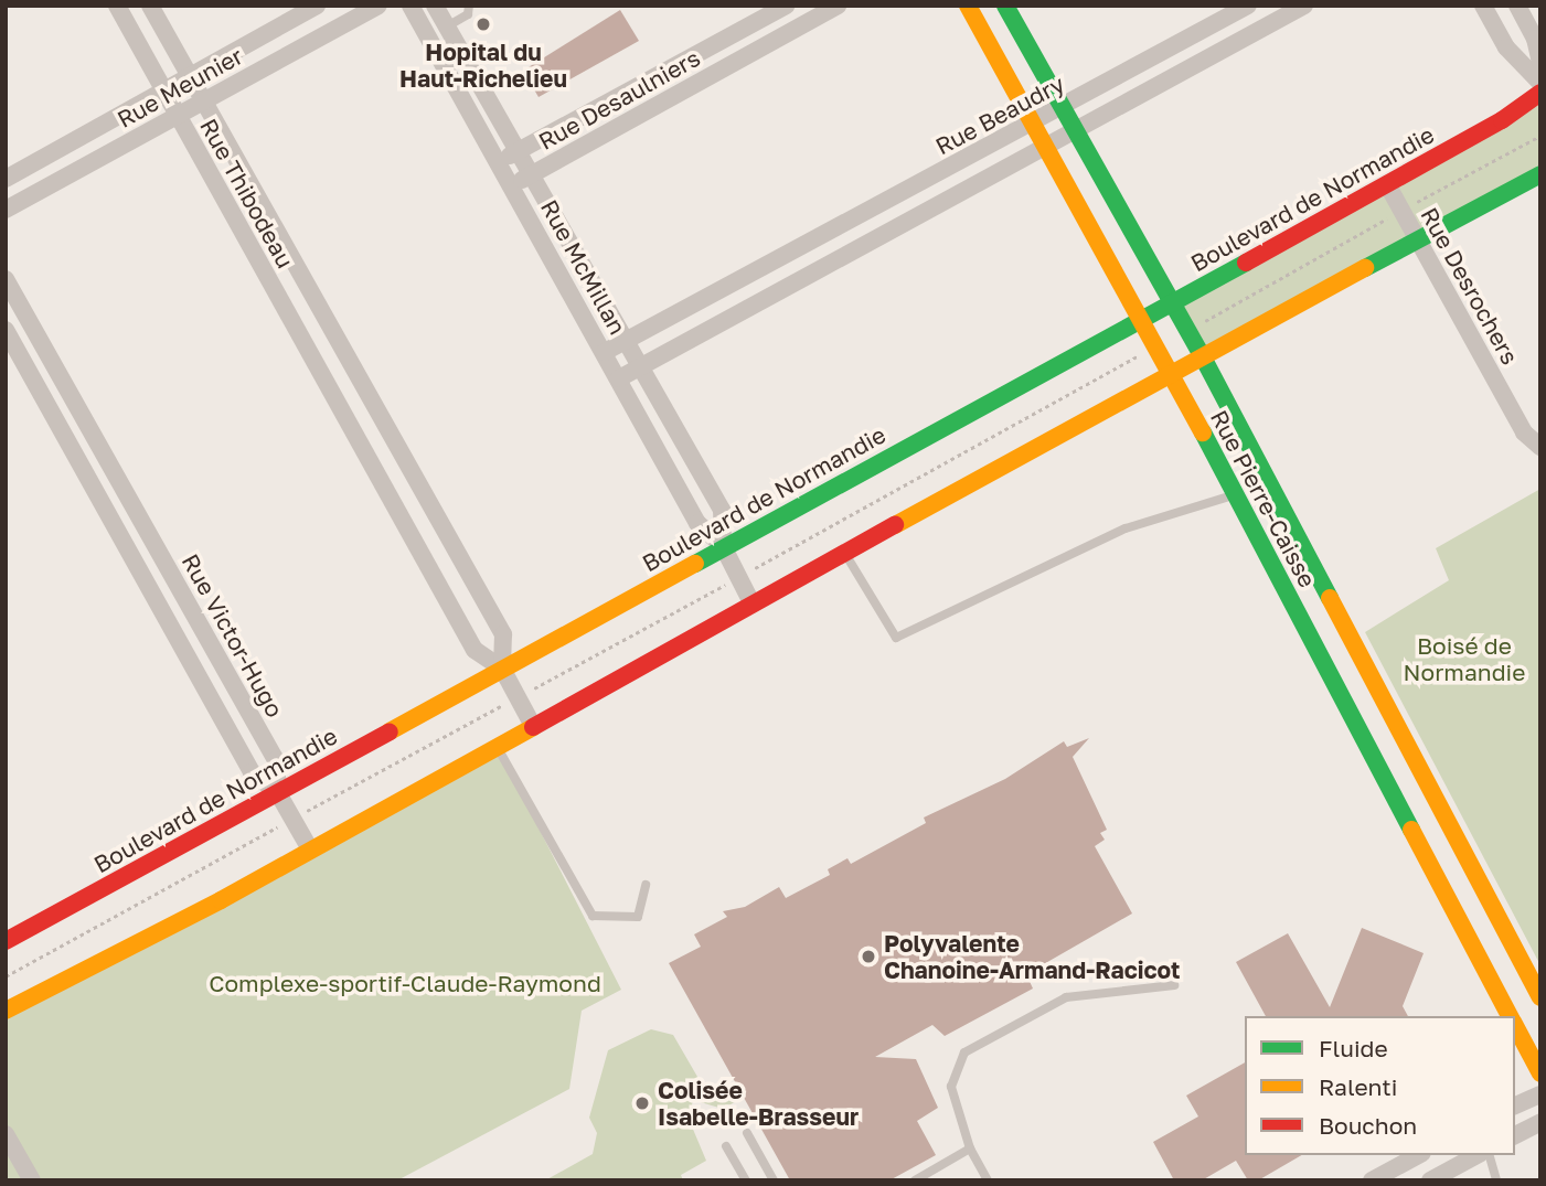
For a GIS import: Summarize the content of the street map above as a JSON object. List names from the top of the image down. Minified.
{"streets":{"street":["Rue Meunier","Rue Desaulniers","Rue Beaudry","Rue Thibodeau","Boulevard de Normandie","Rue McMillan","Rue Desrochers","Rue Pierre-Caisse","Rue Victor-Hugo"]},"crossings":[["Rue Meunier","Rue Thibodeau"],["Rue Desaulniers","Rue McMillan"],["Rue Beaudry","Rue McMillan"],["Rue Beaudry","Rue Pierre-Caisse"],["Rue Thibodeau","Boulevard de Normandie"],["Boulevard de Normandie","Rue McMillan"],["Boulevard de Normandie","Rue Desrochers"],["Boulevard de Normandie","Rue Pierre-Caisse"],["Boulevard de Normandie","Rue Victor-Hugo"]],"parks":["Boisé de Normandie","Complexe-sportif-Claude-Raymond"],"places":["Hopital du Haut-Richelieu","Polyvalente Chanoine-Armand-Racicot","Colisée Isabelle-Brasseur"],"legend":["Fluide","Ralenti","Bouchon"]}
